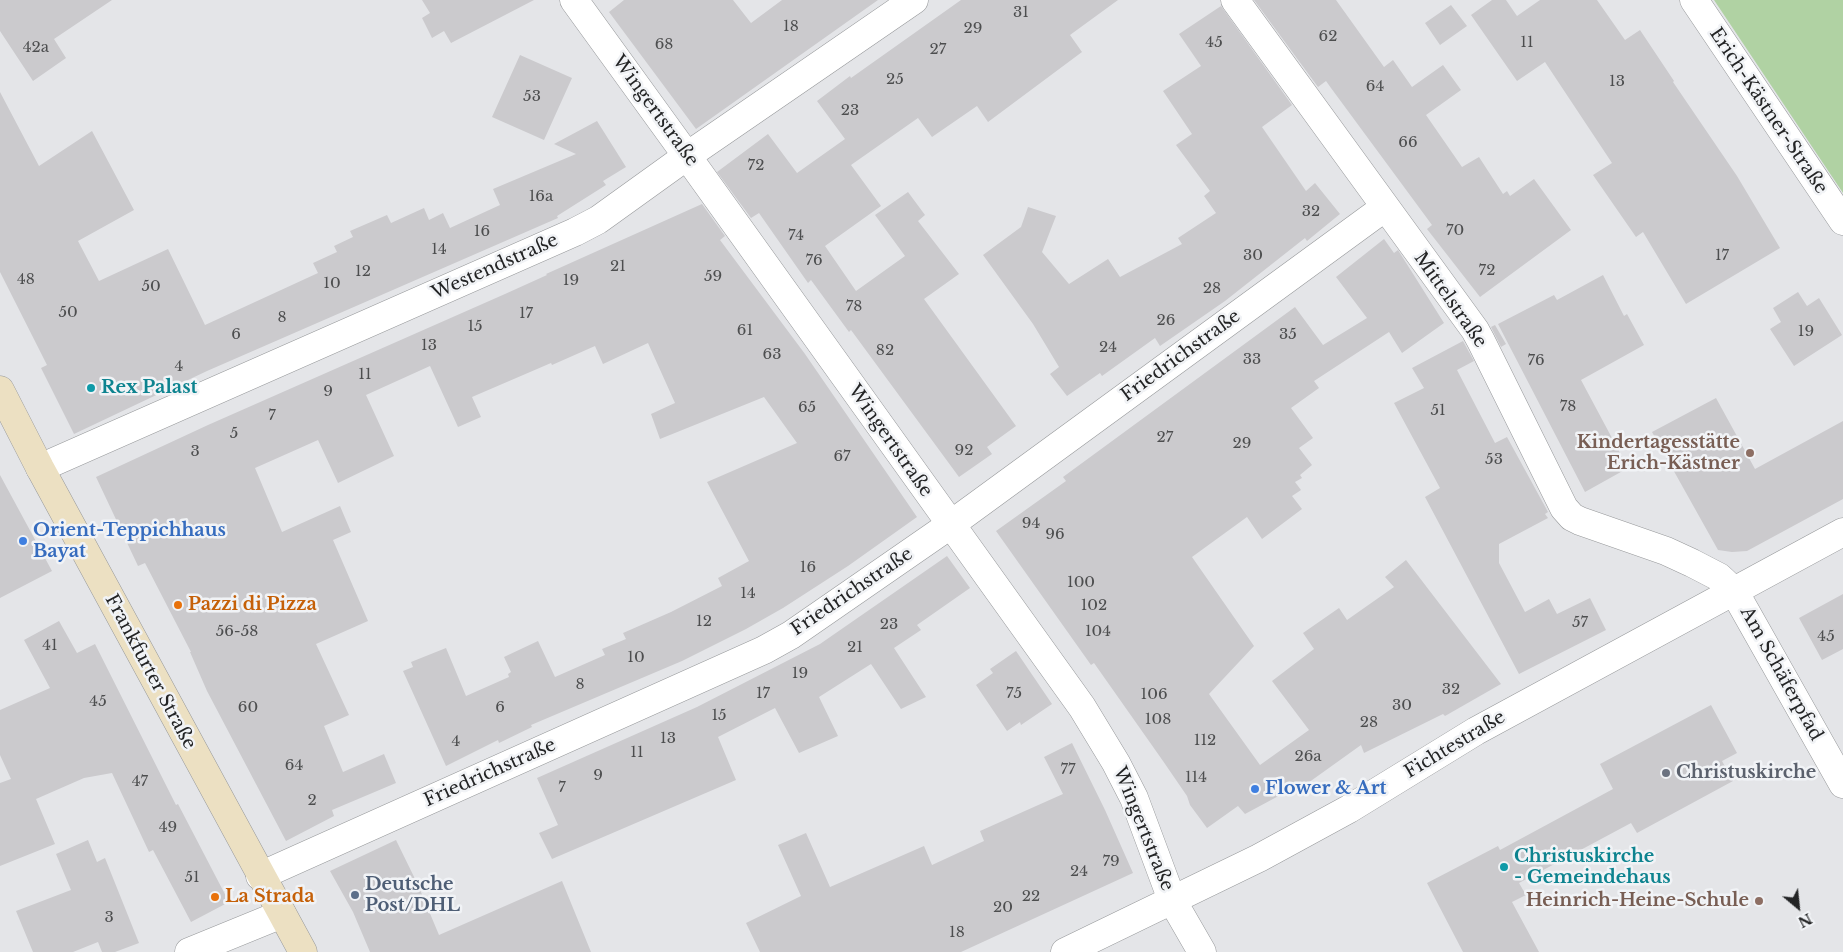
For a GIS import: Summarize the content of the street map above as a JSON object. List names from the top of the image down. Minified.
{"streets":{"street":["Wingertstraße","Erich-Kästner-Straße","Westendstraße","Mittelstraße","Friedrichstraße","Frankfurter Straße","Am Schäferpfad","Fichtestraße"]},"crossings":[["Wingertstraße","Westendstraße"],["Wingertstraße","Friedrichstraße"],["Wingertstraße","Fichtestraße"],["Westendstraße","Frankfurter Straße"],["Mittelstraße","Friedrichstraße"],["Mittelstraße","Am Schäferpfad"],["Mittelstraße","Fichtestraße"],["Friedrichstraße","Frankfurter Straße"],["Am Schäferpfad","Fichtestraße"]],"places":["Rex Palast","Kindertagesstätte Erich-Kästner","Orient-Teppichhaus Bayat","Pazzi di Pizza","Christuskirche","Flower & Art","Christuskirche - Gemeindehaus","Deutsche Post/DHL","La Strada","Heinrich-Heine-Schule"],"house_numbers":["31","18","29","62","45","11","68","42a","27","25","13","64","53","23","66","72","16a","32","70","16","74","14","30","17","76","21","72","12","59","48","19","10","50","28","78","50","17","8","26","15","61","19","6","35","13","24","82","63","33","76","4","11","9","78","65","51","7","5","27","29","92","3","67","53","94","96","16","100","14","102","12","57","23","56-58","104","45","41","21","10","19","8","32","17","75","106","45","30","60","6","15","108","28","13","112","4","11","26a","64","77","9","114","47","7","2","49","79","24","51","22","20","3","18"],"north":"bottom right"}
